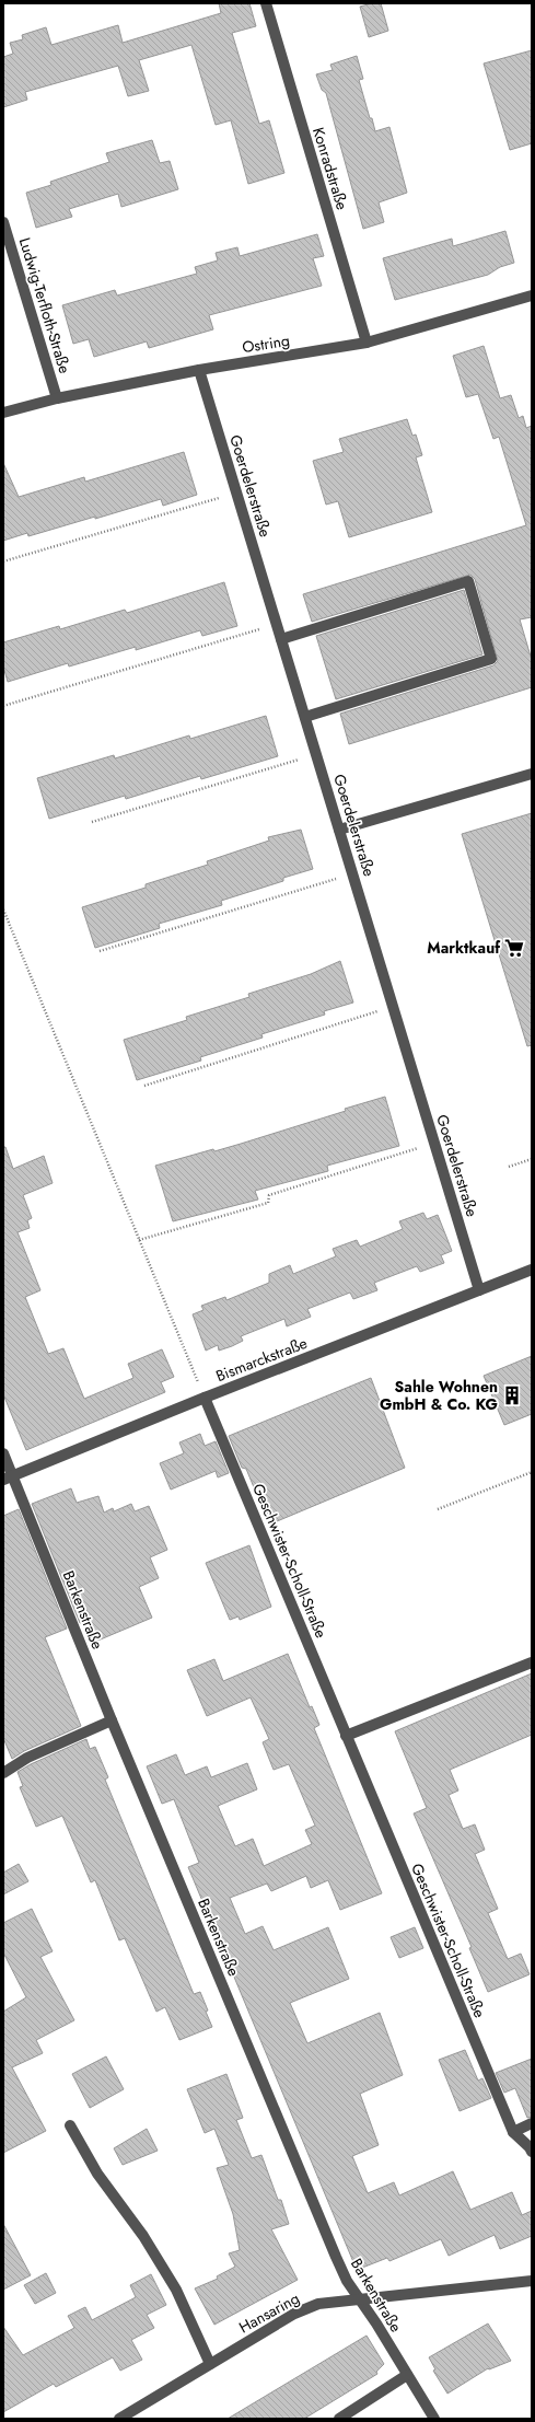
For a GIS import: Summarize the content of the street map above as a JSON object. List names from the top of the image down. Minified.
{"streets":{"street":["Konradstraße","Ludwig-Terfloth-Straße","Ostring","Goerdelerstraße","Bismarckstraße","Geschwister-Scholl-Straße","Barkenstraße","Hansaring"]},"crossings":[["Konradstraße","Ostring"],["Ludwig-Terfloth-Straße","Ostring"],["Ostring","Goerdelerstraße"],["Goerdelerstraße","Bismarckstraße"],["Bismarckstraße","Geschwister-Scholl-Straße"],["Bismarckstraße","Barkenstraße"],["Barkenstraße","Hansaring"]],"places":{"supermarket":["Marktkauf"],"building":["Sahle Wohnen GmbH & Co. KG"]}}
